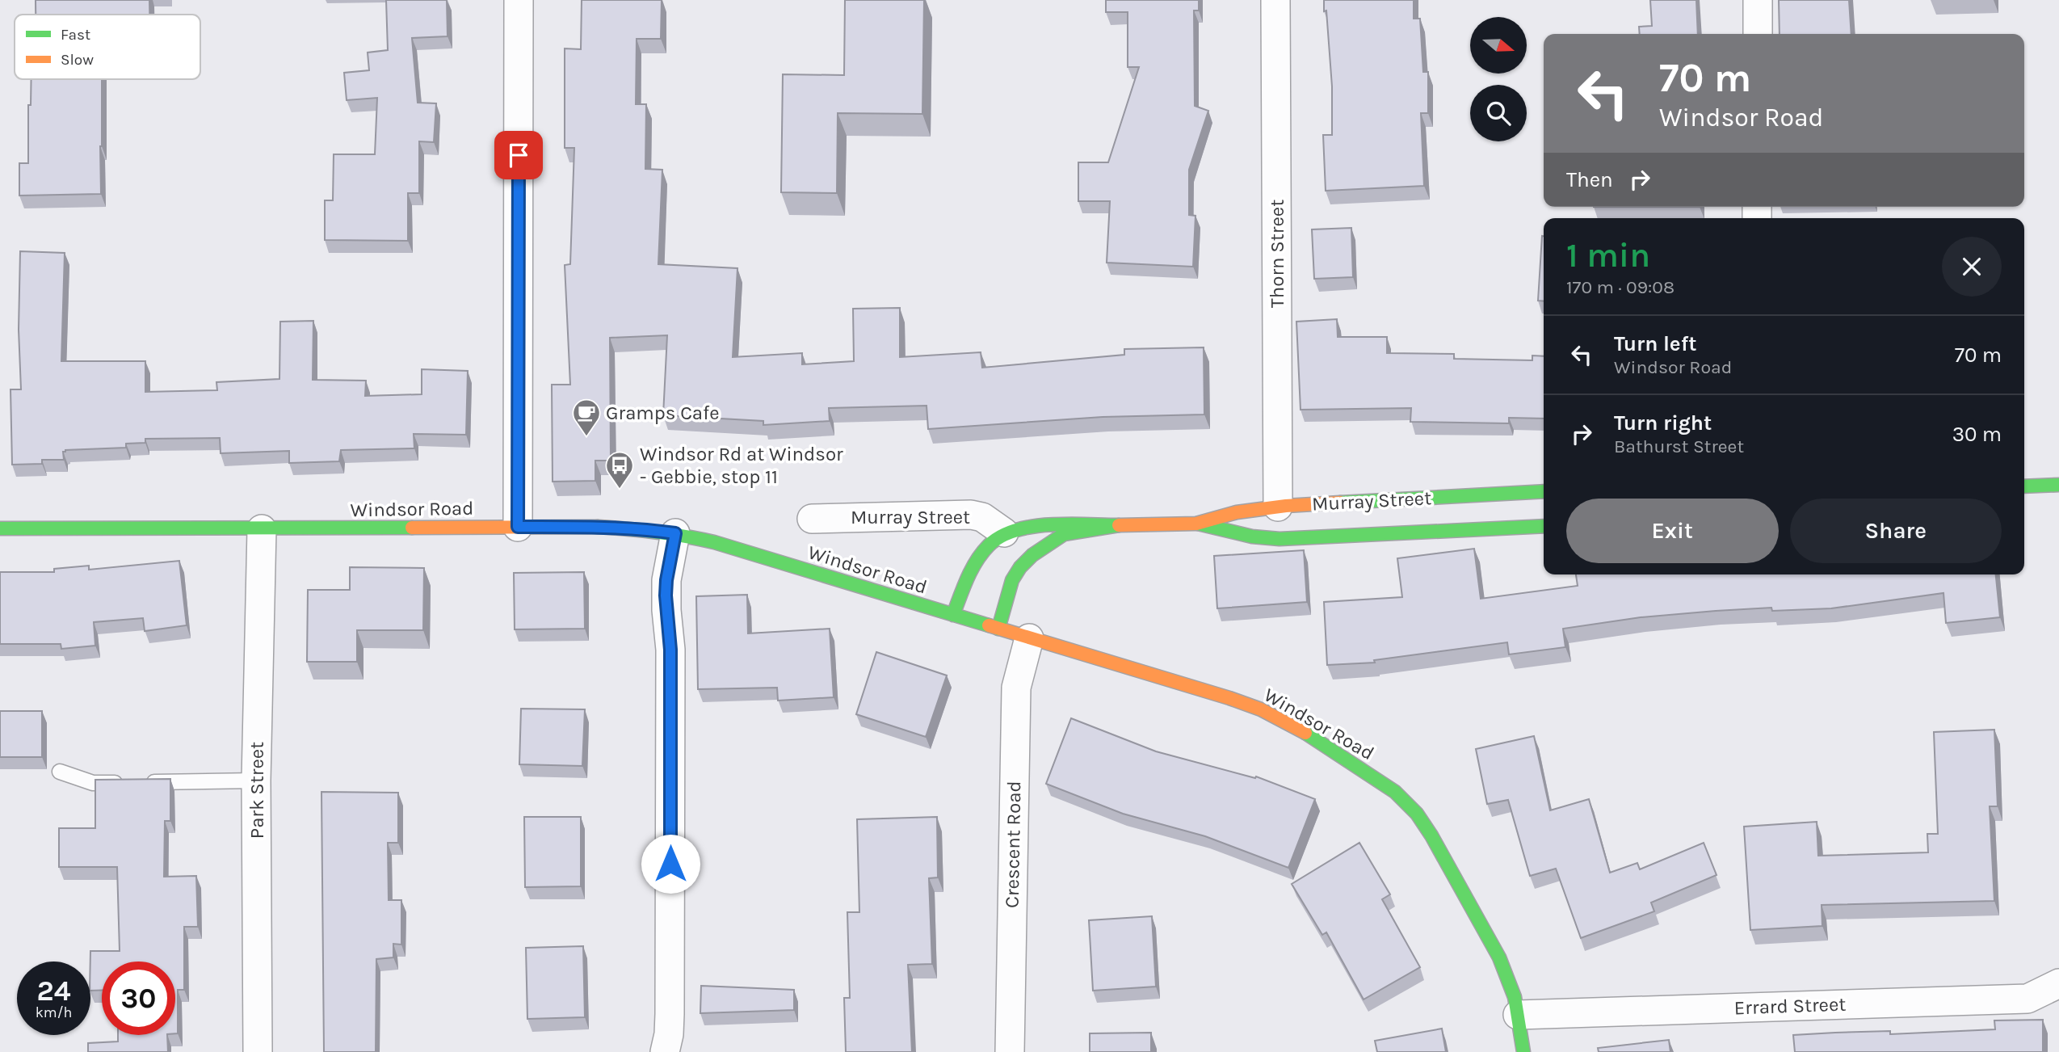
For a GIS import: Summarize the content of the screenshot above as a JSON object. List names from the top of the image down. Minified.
{"streets":{"main road":["Murray Street","Windsor Road"],"street":["Thorn Street","Park Street","Crescent Road","Errard Street"]},"crossings":[["Thorn Street","Murray Street"],["Murray Street","Windsor Road"],["Windsor Road","Park Street"],["Windsor Road","Crescent Road"],["Windsor Road","Errard Street"]],"places":{"cafe":["Gramps Cafe"],"bus stop":["Windsor Rd at Windsor - Gebbie, stop 11"]},"legend":["Fast","Slow"],"north":"right","page":{"turn":["70 m","Windsor Road"],"then":"Then","heading":["1 min","170 m · 09:08"],"list":[{"name":"Turn left","note":"Windsor Road","value":"70 m"},{"name":"Turn right","note":"Bathurst Street","value":"30 m"}],"buttons":["Exit","Share"],"speed":"24 km/h","limit":"30"}}
